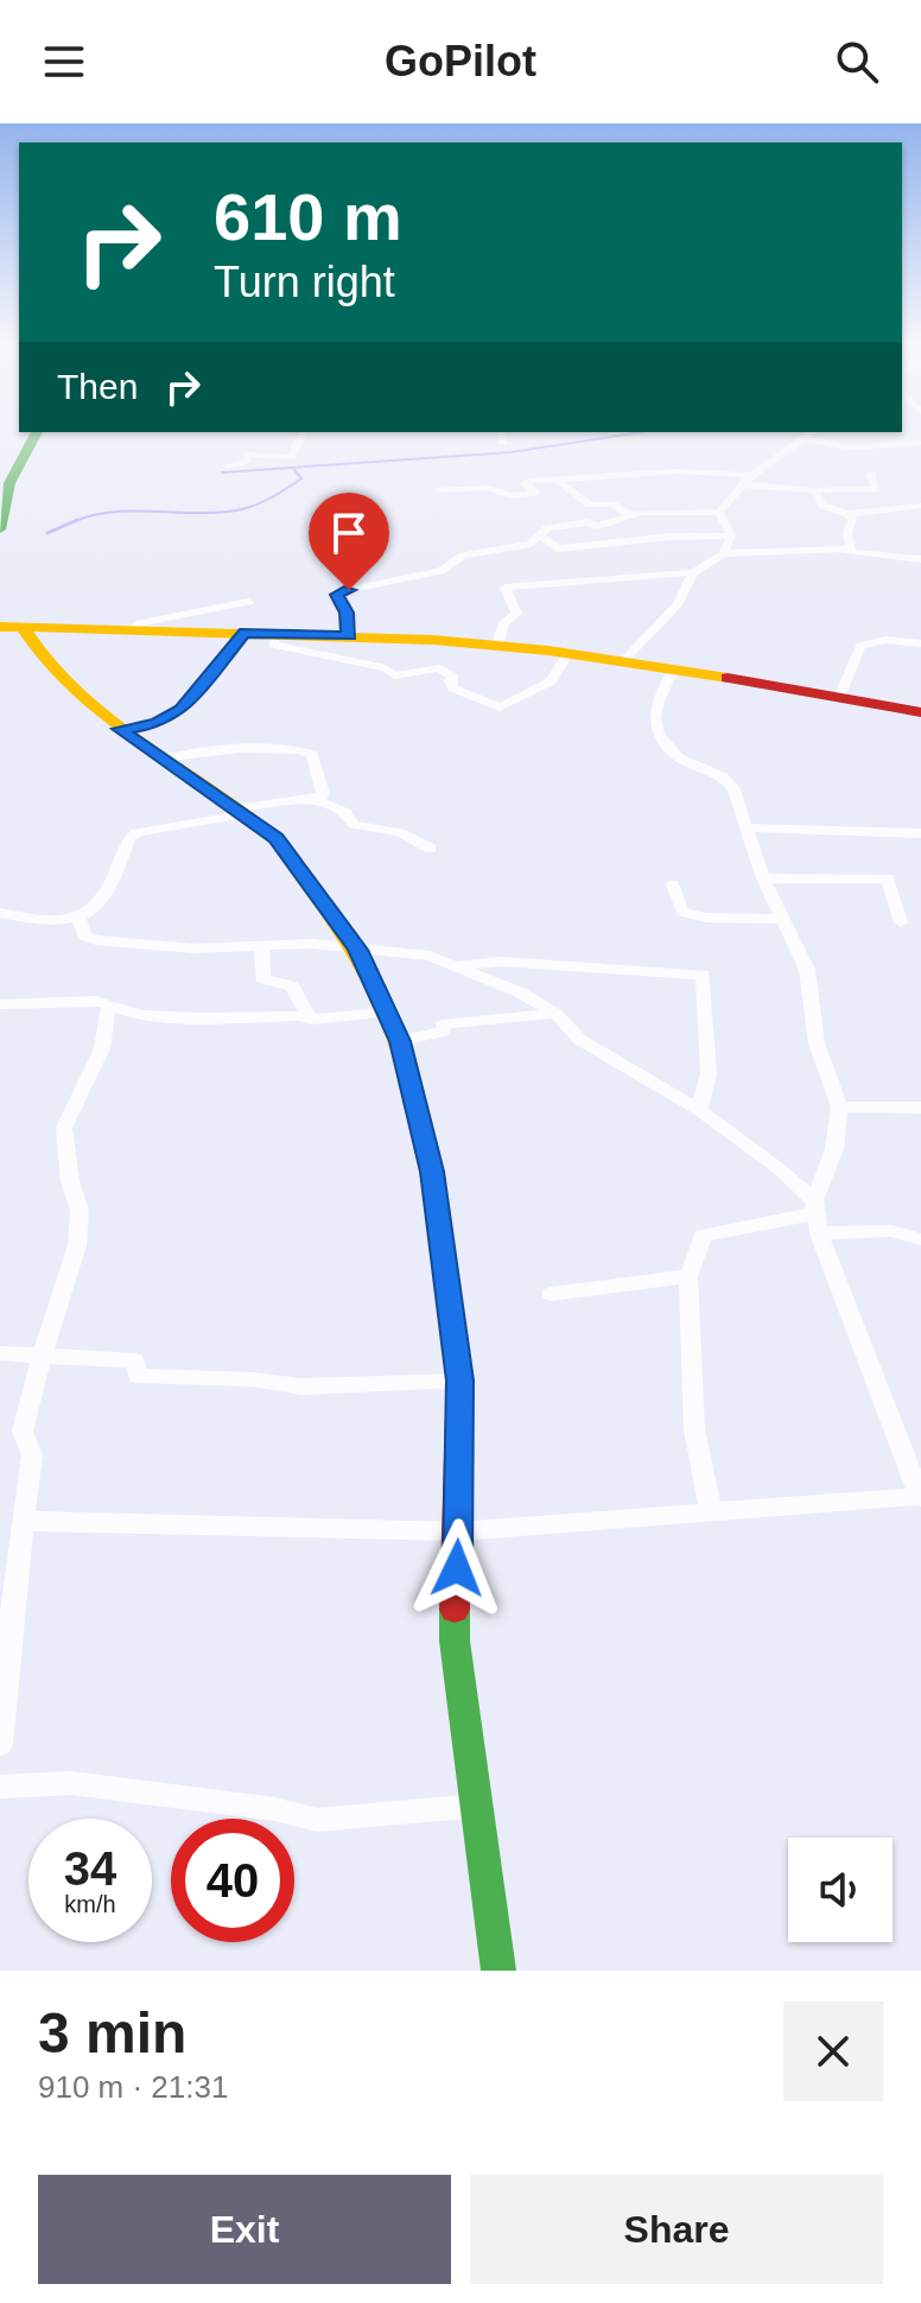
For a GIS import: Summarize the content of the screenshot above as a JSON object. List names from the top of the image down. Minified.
{"page":{"header":"GoPilot","turn":["610 m","Turn right"],"then":"Then","speed":"34 km/h","limit":"40","heading":["3 min","910 m · 21:31"],"buttons":["Exit","Share"]}}
